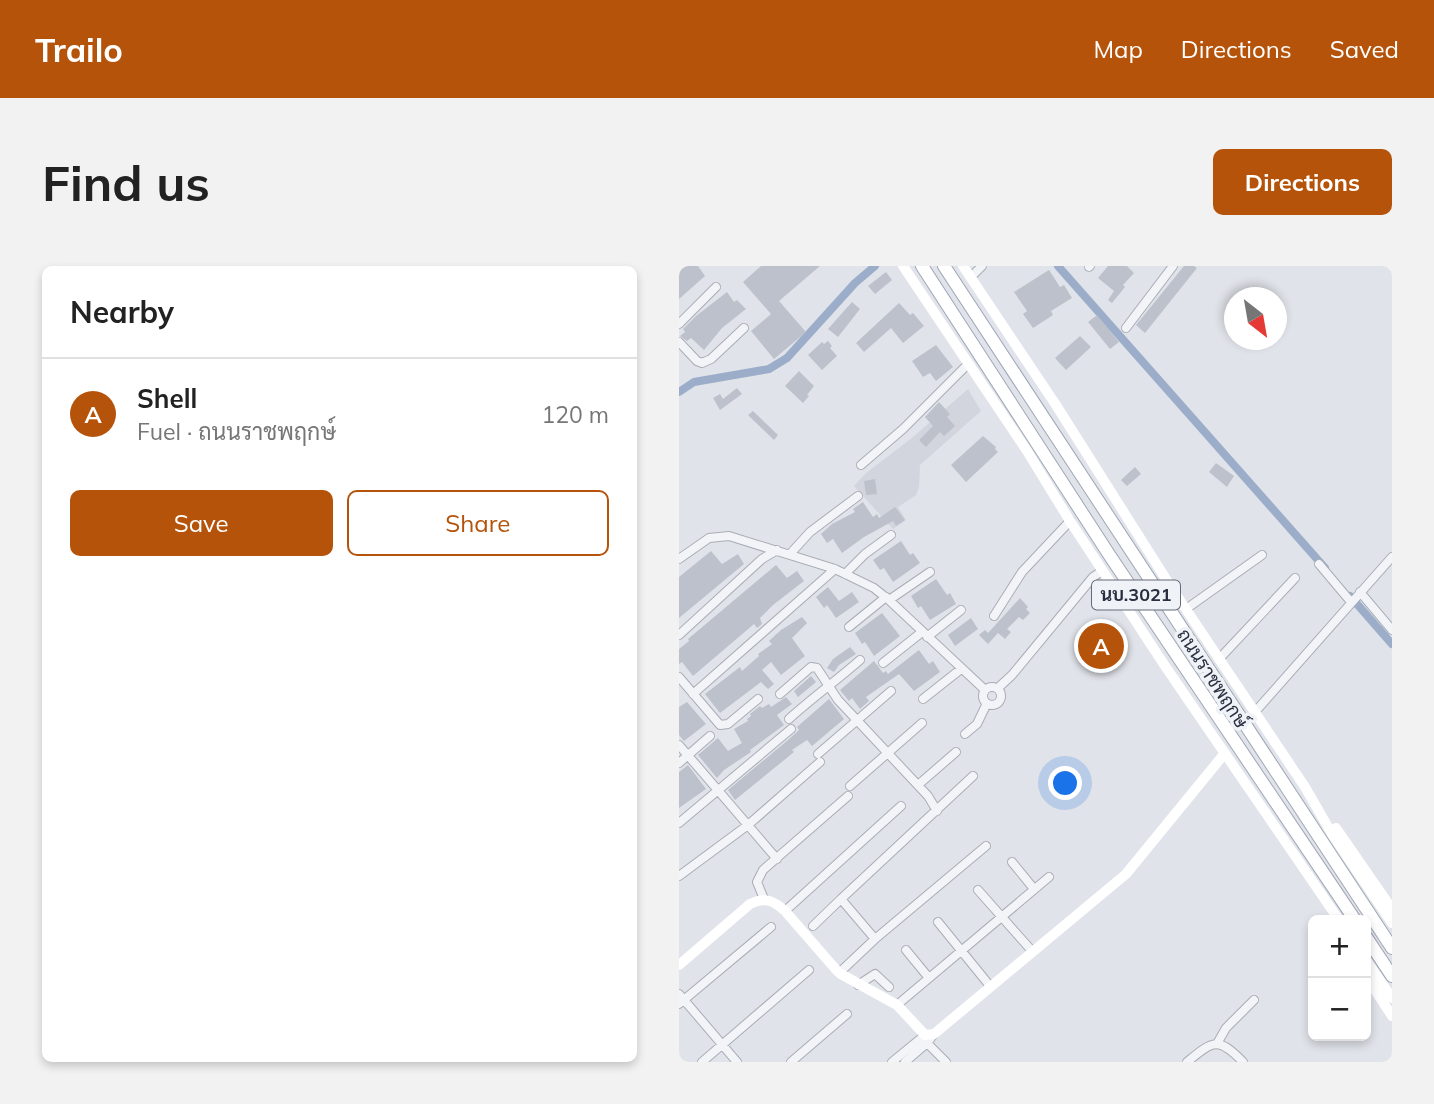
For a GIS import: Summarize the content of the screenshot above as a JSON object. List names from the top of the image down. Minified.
{"streets":{"main road":["นบ.3021","ถนนราชพฤกษ์"]},"north":"bottom right","page":{"header":"Trailo","nav":["Map","Directions","Saved"],"buttons":["Directions",["Save","Share"]],"title":"Find us","heading":"Nearby","list":[{"mark":"A","name":"Shell","note":"Fuel · ถนนราชพฤกษ์","value":"120 m"}],"pins":"A","map_buttons":["+","−"]}}
